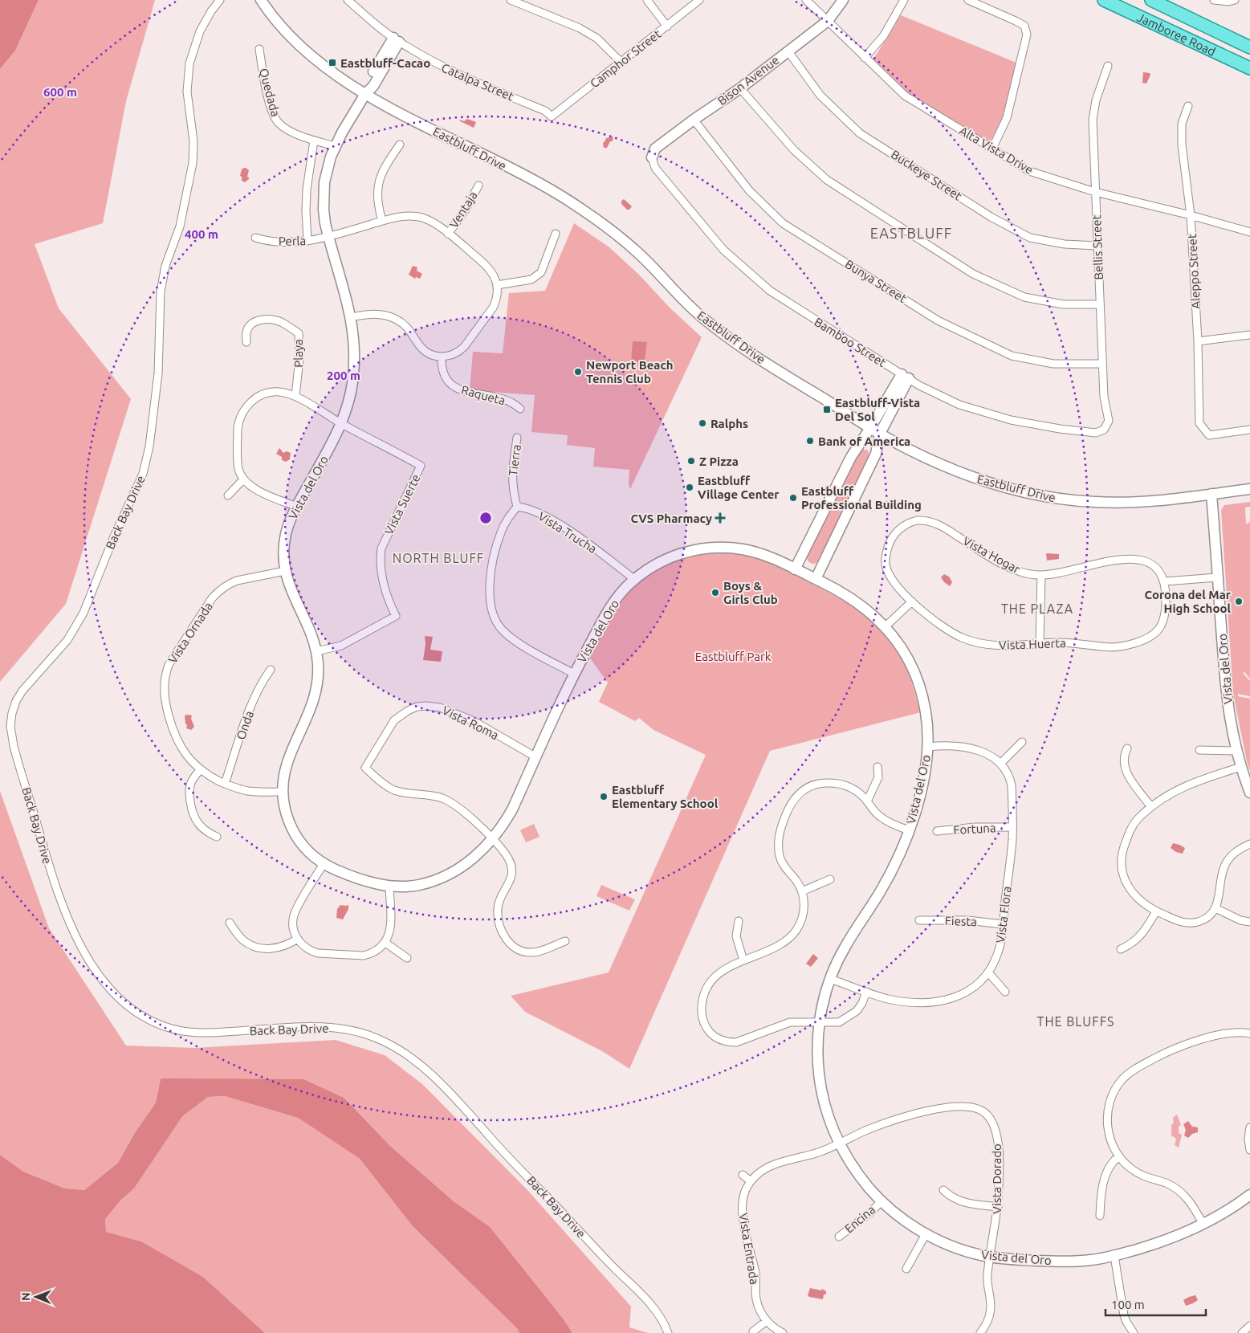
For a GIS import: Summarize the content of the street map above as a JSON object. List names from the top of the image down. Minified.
{"streets":{"main road":["Jamboree Road"],"street":["Camphor Street","Bison Avenue","Catalpa Street","Quedada","Eastbluff Drive","Alta Vista Drive","Buckeye Street","Ventaja","Perla","Bellis Street","Aleppo Street","Bunya Street","Bamboo Street","Playa","Raqueta","Tierra","Vista del Oro","Vista Suerte","Back Bay Drive","Vista Trucha","Vista Hogar","Vista Ornada","Vista Huerta","Vista Roma","Onda","Fortuna","Vista Flora","Fiesta","Vista Dorado","Encina","Vista Entrada"]},"crossings":[["Camphor Street","Catalpa Street"],["Bison Avenue","Alta Vista Drive"],["Bison Avenue","Buckeye Street"],["Bison Avenue","Bunya Street"],["Bison Avenue","Bamboo Street"],["Catalpa Street","Vista del Oro"],["Quedada","Vista del Oro"],["Eastbluff Drive","Vista del Oro"],["Alta Vista Drive","Bellis Street"],["Alta Vista Drive","Aleppo Street"],["Buckeye Street","Bellis Street"],["Ventaja","Perla"],["Perla","Vista del Oro"],["Bellis Street","Bunya Street"],["Bellis Street","Bamboo Street"],["Playa","Vista del Oro"],["Playa","Vista Suerte"],["Tierra","Vista Trucha"],["Vista del Oro","Vista Suerte"],["Vista del Oro","Vista Trucha"],["Vista del Oro","Vista Ornada"],["Vista del Oro","Vista Roma"],["Vista del Oro","Vista Flora"],["Vista del Oro","Vista Dorado"],["Vista del Oro","Encina"],["Vista Hogar","Vista Huerta"],["Vista Ornada","Onda"],["Fortuna","Vista Flora"],["Vista Flora","Fiesta"]],"districts":["EASTBLUFF","NORTH BLUFF","THE PLAZA","THE BLUFFS"],"parks":["Eastbluff Park"],"places":{"transit":["Eastbluff-Cacao","Eastbluff-Vista Del Sol"],"other":["Newport Beach Tennis Club","Ralphs","Bank of America","Z Pizza","Eastbluff Village Center","Eastbluff Professional Building","Boys & Girls Club","Corona del Mar High School","Eastbluff Elementary School"],"health":["CVS Pharmacy"]},"scale_bar":"100 m","north":"left","rings":["600 m","400 m","200 m"]}
